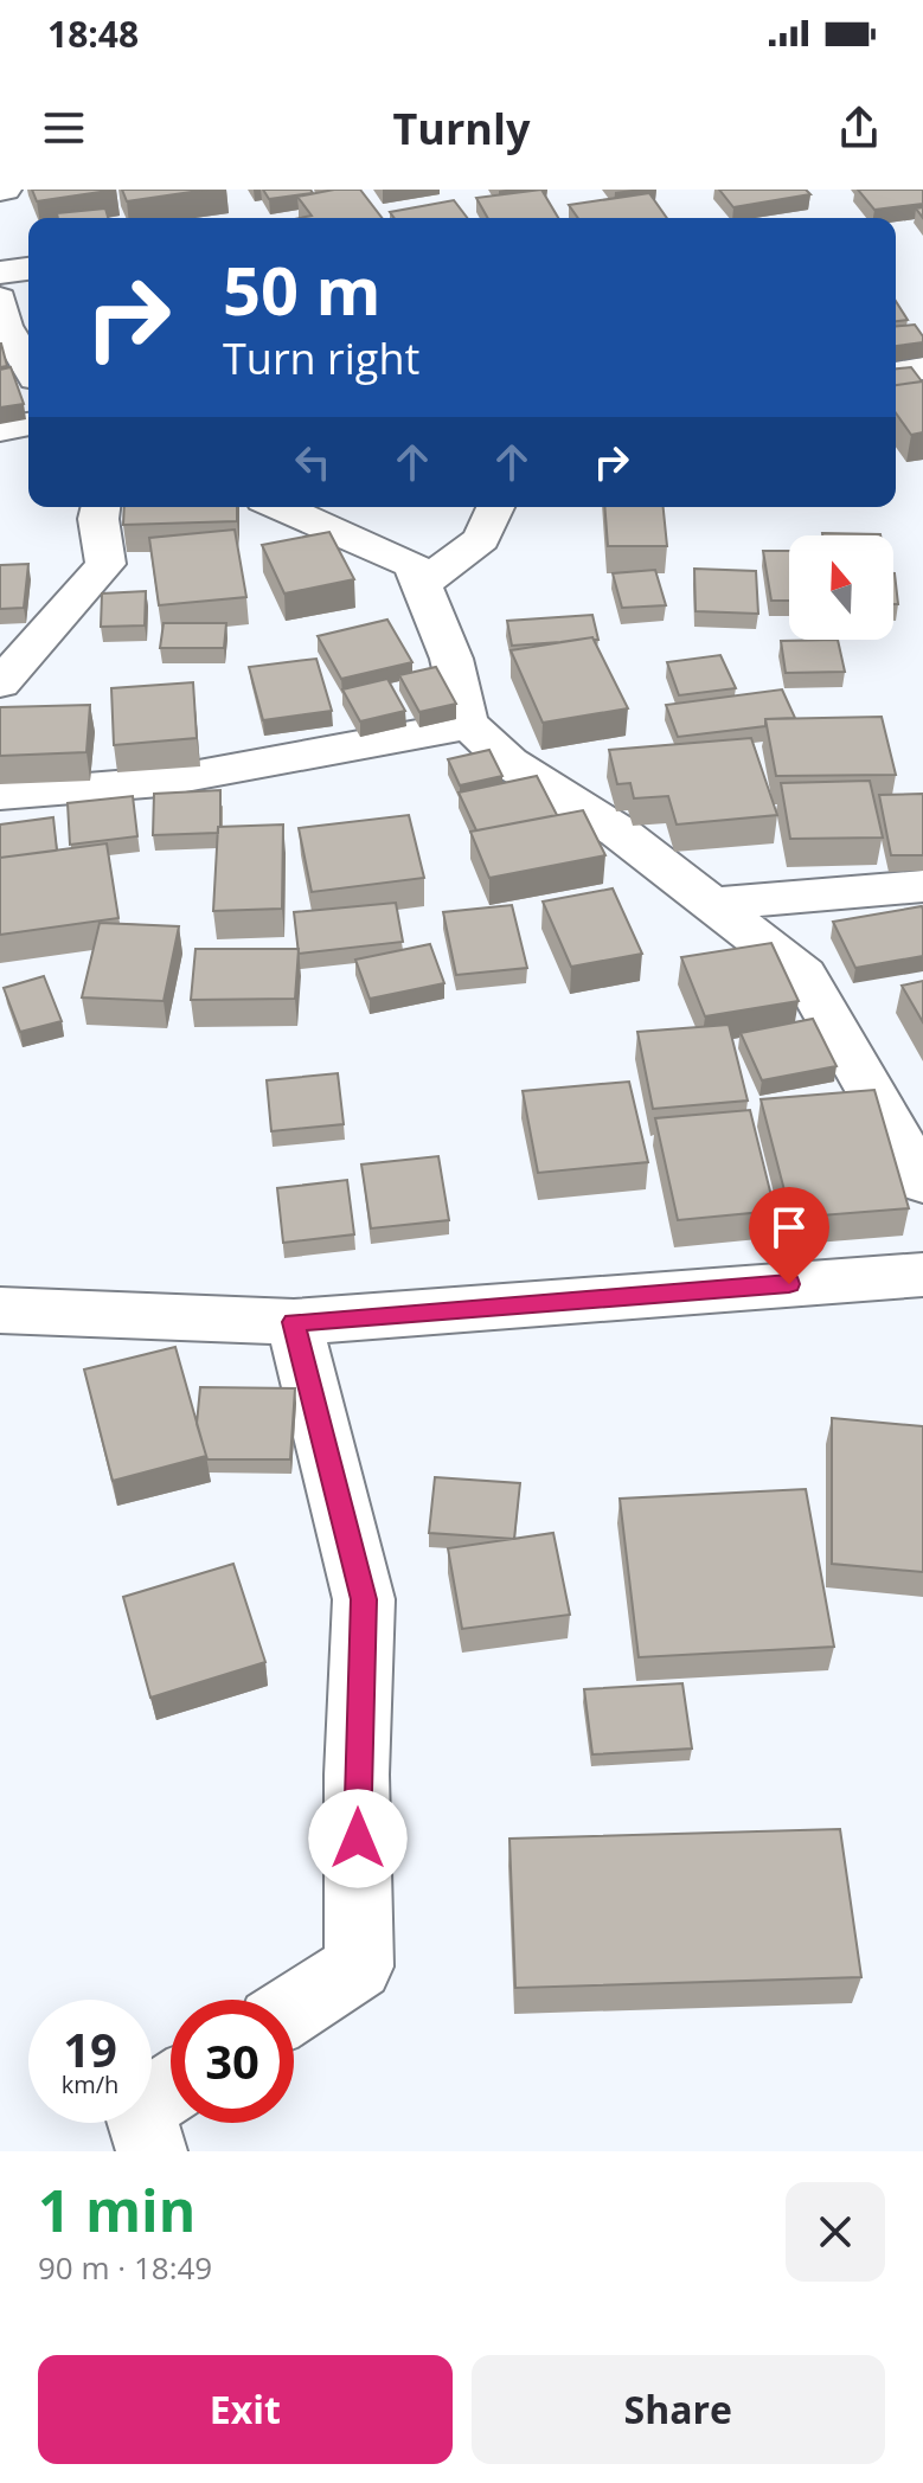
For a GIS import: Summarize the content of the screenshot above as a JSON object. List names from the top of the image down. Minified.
{"north":"top","page":{"status":"18:48","header":"Turnly","turn":["50 m","Turn right"],"speed":"19 km/h","limit":"30","heading":["1 min","90 m · 18:49"],"buttons":["Exit","Share"]}}
